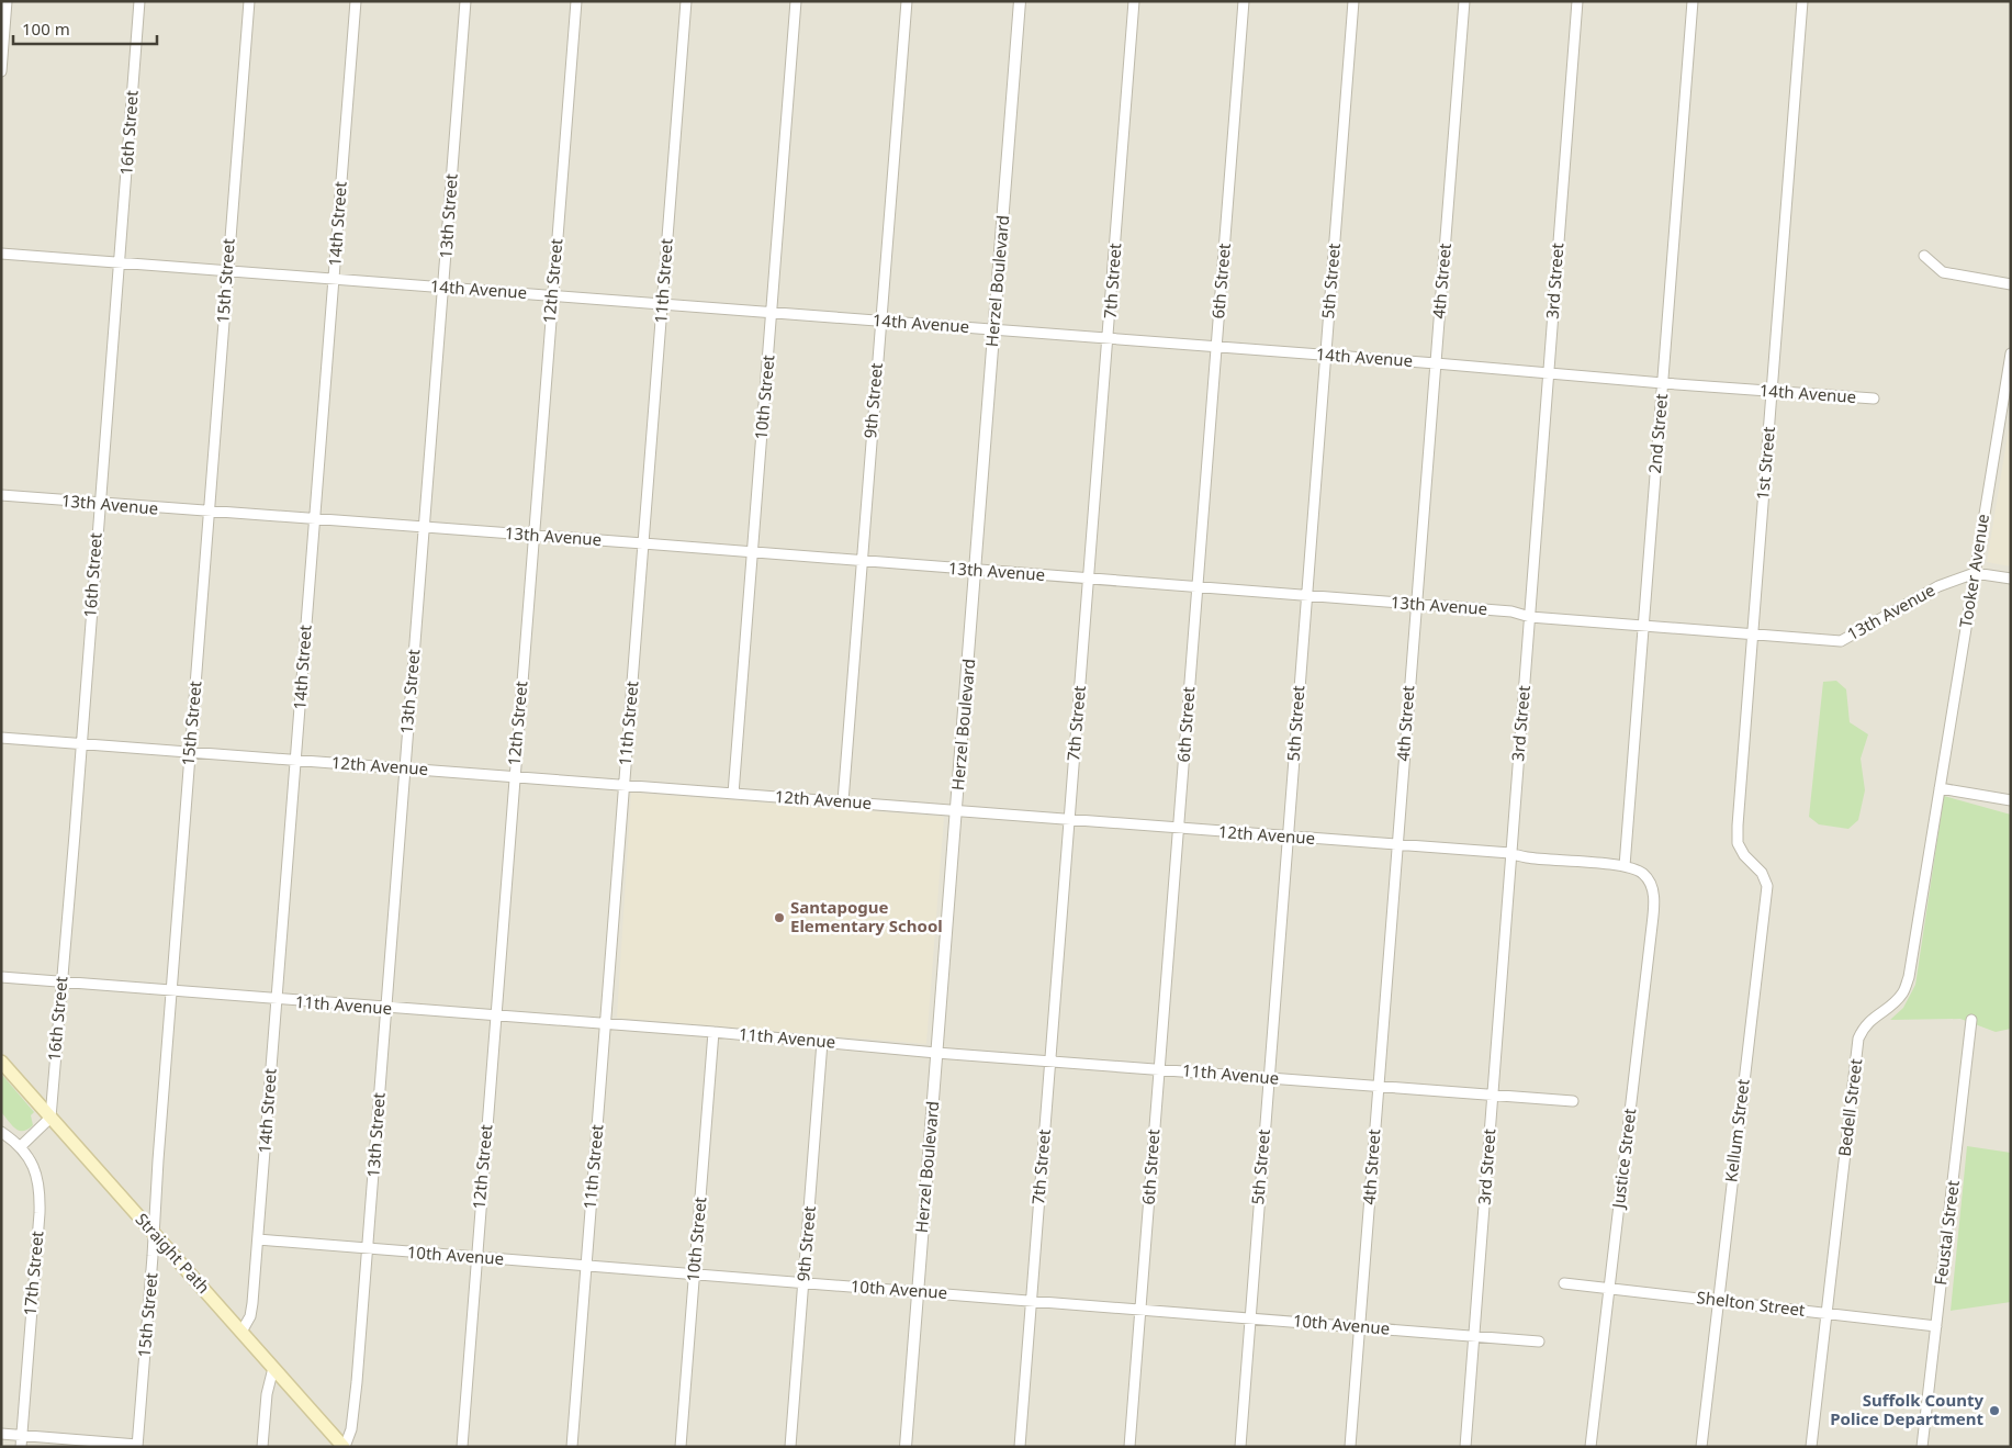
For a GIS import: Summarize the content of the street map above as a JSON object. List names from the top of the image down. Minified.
{"streets":{"main road":["Straight Path"],"street":["16th Street","13th Street","14th Street","15th Street","12th Street","11th Street","Herzel Boulevard","7th Street","6th Street","5th Street","4th Street","3rd Street","14th Avenue","10th Street","9th Street","2nd Street","1st Street","13th Avenue","Tooker Avenue","12th Avenue","11th Avenue","Bedell Street","Kellum Street","Justice Street","Feustal Street","10th Avenue","17th Street","Shelton Street"]},"crossings":[["16th Street","14th Avenue"],["16th Street","13th Avenue"],["16th Street","12th Avenue"],["16th Street","11th Avenue"],["16th Street","Straight Path"],["13th Street","14th Avenue"],["13th Street","13th Avenue"],["13th Street","12th Avenue"],["13th Street","11th Avenue"],["13th Street","Straight Path"],["13th Street","10th Avenue"],["14th Street","14th Avenue"],["14th Street","13th Avenue"],["14th Street","12th Avenue"],["14th Street","11th Avenue"],["14th Street","Straight Path"],["14th Street","10th Avenue"],["15th Street","14th Avenue"],["15th Street","13th Avenue"],["15th Street","12th Avenue"],["15th Street","11th Avenue"],["15th Street","Straight Path"],["12th Street","14th Avenue"],["12th Street","13th Avenue"],["12th Street","12th Avenue"],["12th Street","11th Avenue"],["12th Street","10th Avenue"],["11th Street","14th Avenue"],["11th Street","13th Avenue"],["11th Street","12th Avenue"],["11th Street","11th Avenue"],["11th Street","10th Avenue"],["Herzel Boulevard","14th Avenue"],["Herzel Boulevard","13th Avenue"],["Herzel Boulevard","12th Avenue"],["Herzel Boulevard","11th Avenue"],["Herzel Boulevard","10th Avenue"],["7th Street","14th Avenue"],["7th Street","13th Avenue"],["7th Street","12th Avenue"],["7th Street","11th Avenue"],["7th Street","10th Avenue"],["6th Street","14th Avenue"],["6th Street","13th Avenue"],["6th Street","12th Avenue"],["6th Street","11th Avenue"],["6th Street","10th Avenue"],["5th Street","14th Avenue"],["5th Street","13th Avenue"],["5th Street","12th Avenue"],["5th Street","11th Avenue"],["5th Street","10th Avenue"],["4th Street","14th Avenue"],["4th Street","13th Avenue"],["4th Street","12th Avenue"],["4th Street","11th Avenue"],["4th Street","10th Avenue"],["3rd Street","14th Avenue"],["3rd Street","13th Avenue"],["3rd Street","12th Avenue"],["3rd Street","11th Avenue"],["3rd Street","10th Avenue"],["14th Avenue","10th Street"],["14th Avenue","9th Street"],["14th Avenue","2nd Street"],["14th Avenue","1st Street"],["10th Street","13th Avenue"],["10th Street","12th Avenue"],["10th Street","11th Avenue"],["10th Street","10th Avenue"],["9th Street","13th Avenue"],["9th Street","12th Avenue"],["9th Street","11th Avenue"],["9th Street","10th Avenue"],["2nd Street","13th Avenue"],["2nd Street","12th Avenue"],["1st Street","13th Avenue"],["1st Street","Kellum Street"],["13th Avenue","Tooker Avenue"],["Tooker Avenue","Bedell Street"],["12th Avenue","Justice Street"],["Bedell Street","Shelton Street"],["Kellum Street","Shelton Street"],["Justice Street","Shelton Street"],["Feustal Street","Shelton Street"]],"places":["Santapogue Elementary School","Suffolk County Police Department"],"scale_bar":"100 m"}
